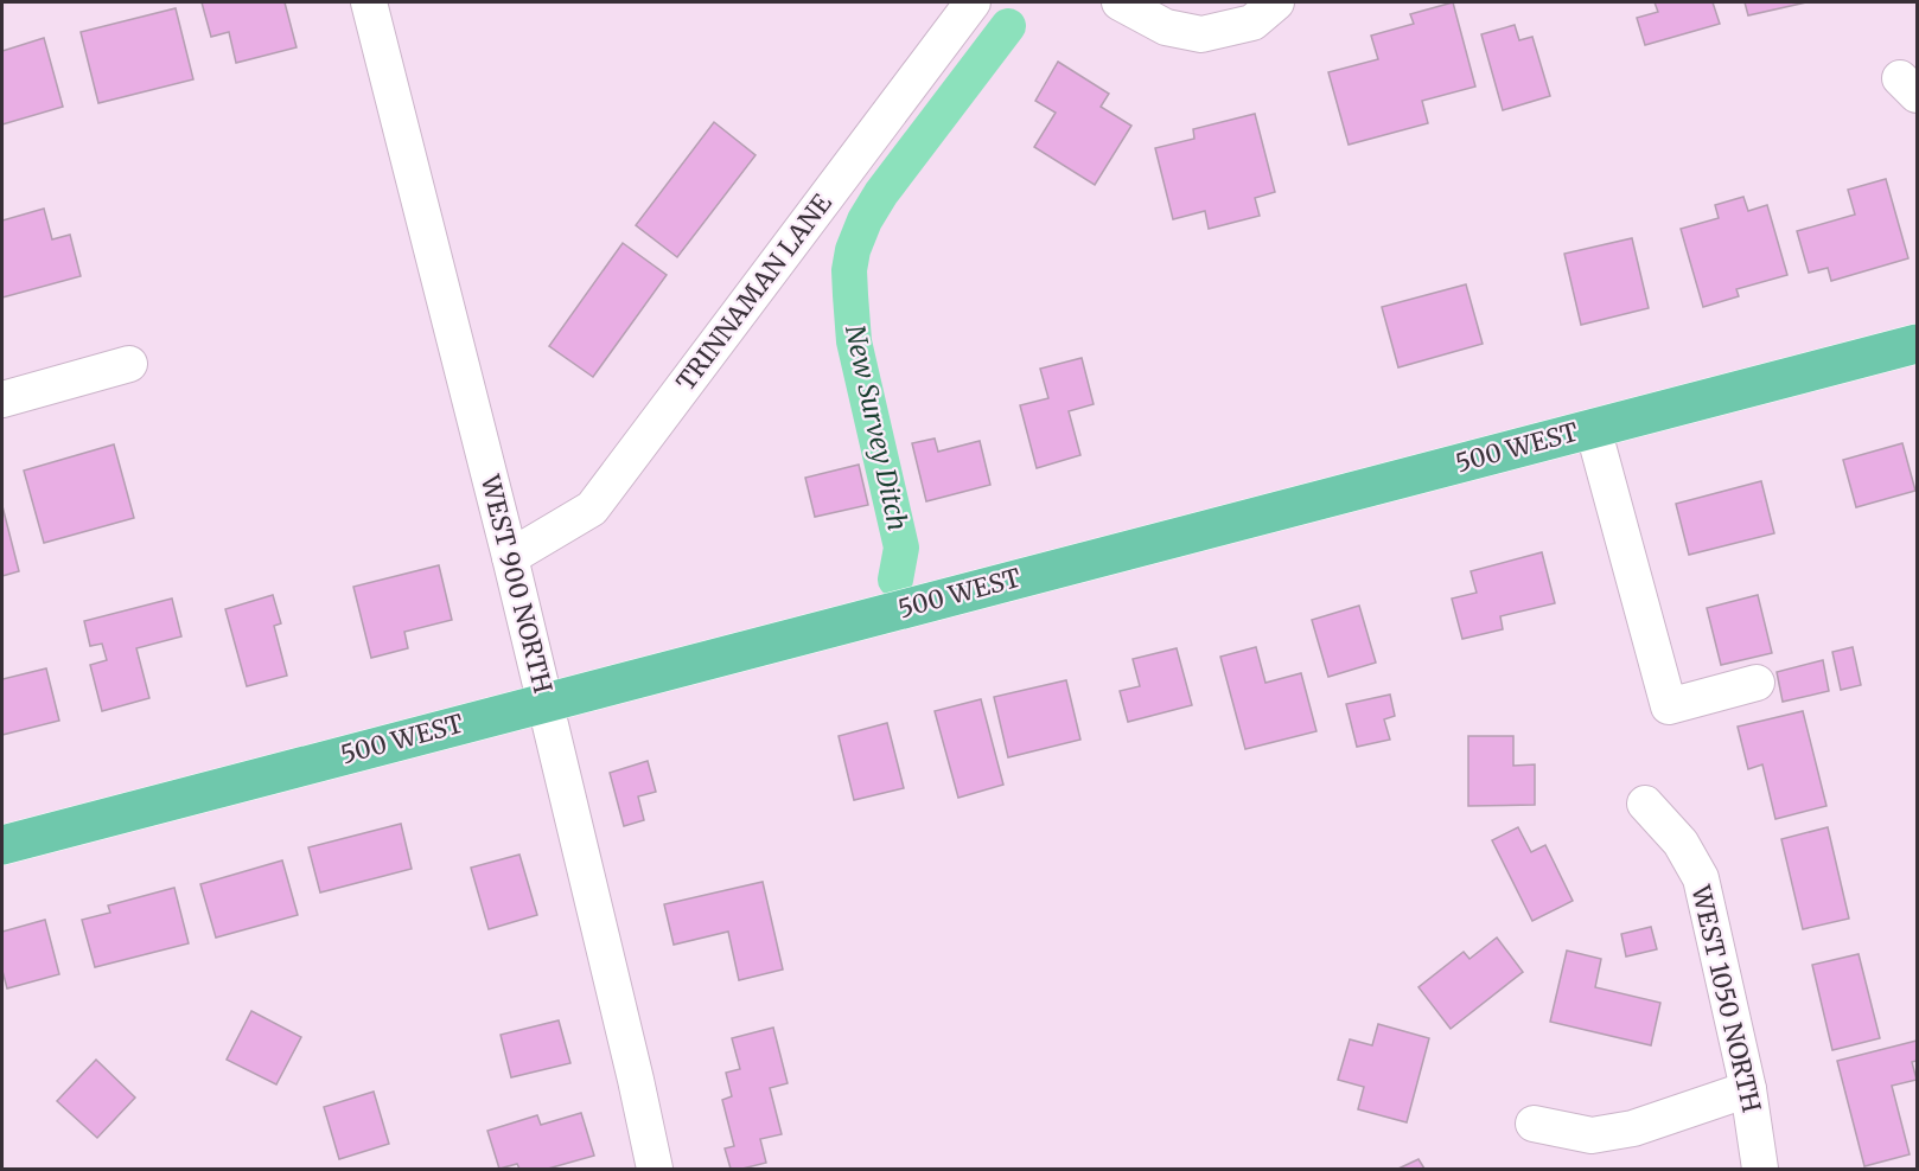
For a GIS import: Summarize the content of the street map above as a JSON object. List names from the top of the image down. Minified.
{"streets":{"main road":["500 WEST"],"street":["TRINNAMAN LANE","WEST 900 NORTH","WEST 1050 NORTH"]},"crossings":[["TRINNAMAN LANE","WEST 900 NORTH"],["500 WEST","WEST 900 NORTH"]],"water":["New Survey Ditch"]}
